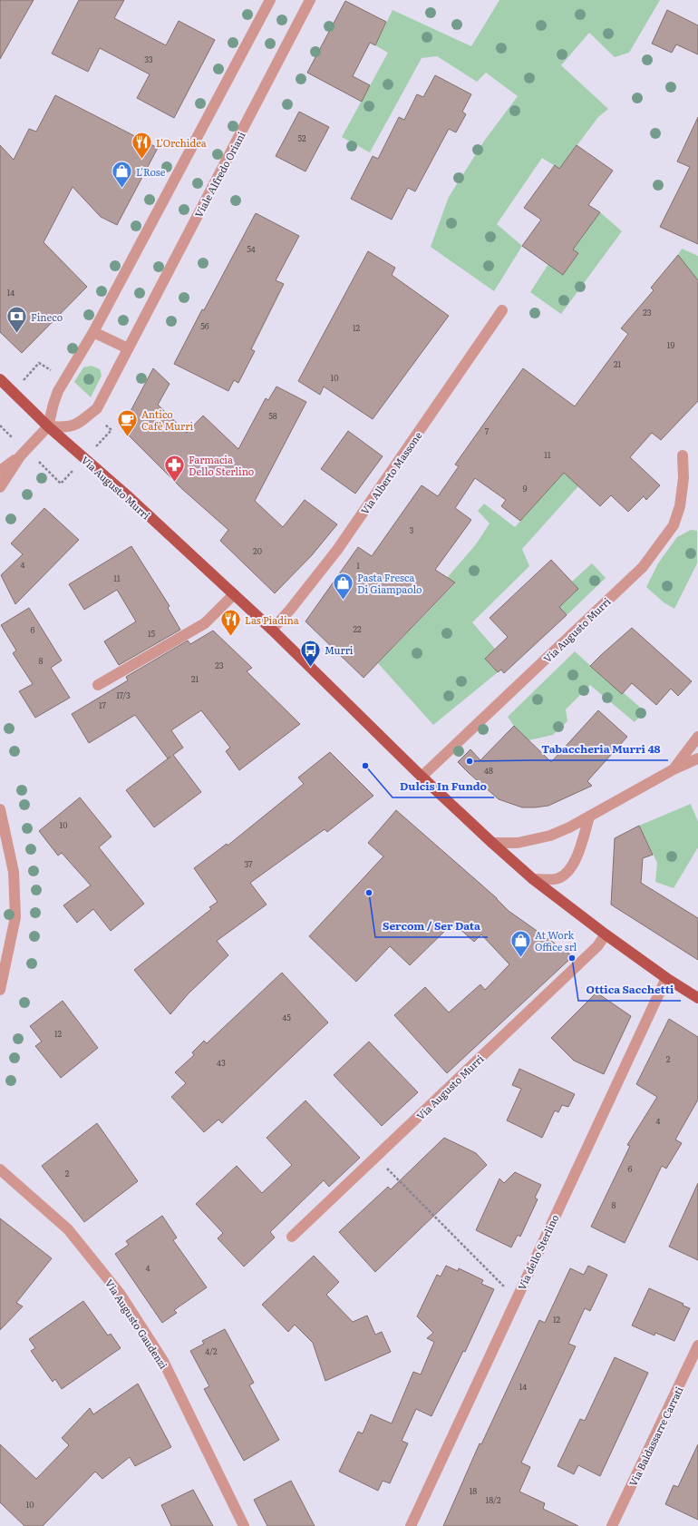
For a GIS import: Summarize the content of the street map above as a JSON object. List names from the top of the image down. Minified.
{"streets":{"main road":["Via Augusto Murri"],"street":["Viale Alfredo Oriani","Via Alberto Massone","Via dello Sterlino","Via Augusto Gaudenzi","Via Baldassarre Carrati"]},"crossings":[["Viale Alfredo Oriani","Via Augusto Murri"],["Via Alberto Massone","Via Augusto Murri"],["Via Augusto Murri","Via dello Sterlino"]],"places":{"restaurant":["L'Orchidea","Las Piadina"],"shop":["L'Rose","Pasta Fresca Di Giampaolo","At Work Office srl"],"bank":["Fineco"],"cafe":["Antico Cafè Murri"],"pharmacy":["Farmacia Dello Sterlino"],"bus stop":["Murri"],"other":["Tabaccheria Murri 48","Dulcis In Fundo","Sercom / Ser Data","Ottica Sacchetti"]},"house_numbers":["33","52","54","14","23","56","12","19","21","10","58","7","11","9","3","20","4","1","11","22","6","15","8","23","21","17/3","17","48","10","37","45","12","2","43","4","6","2","8","4","12","4/2","14","18","18/2","10"]}
